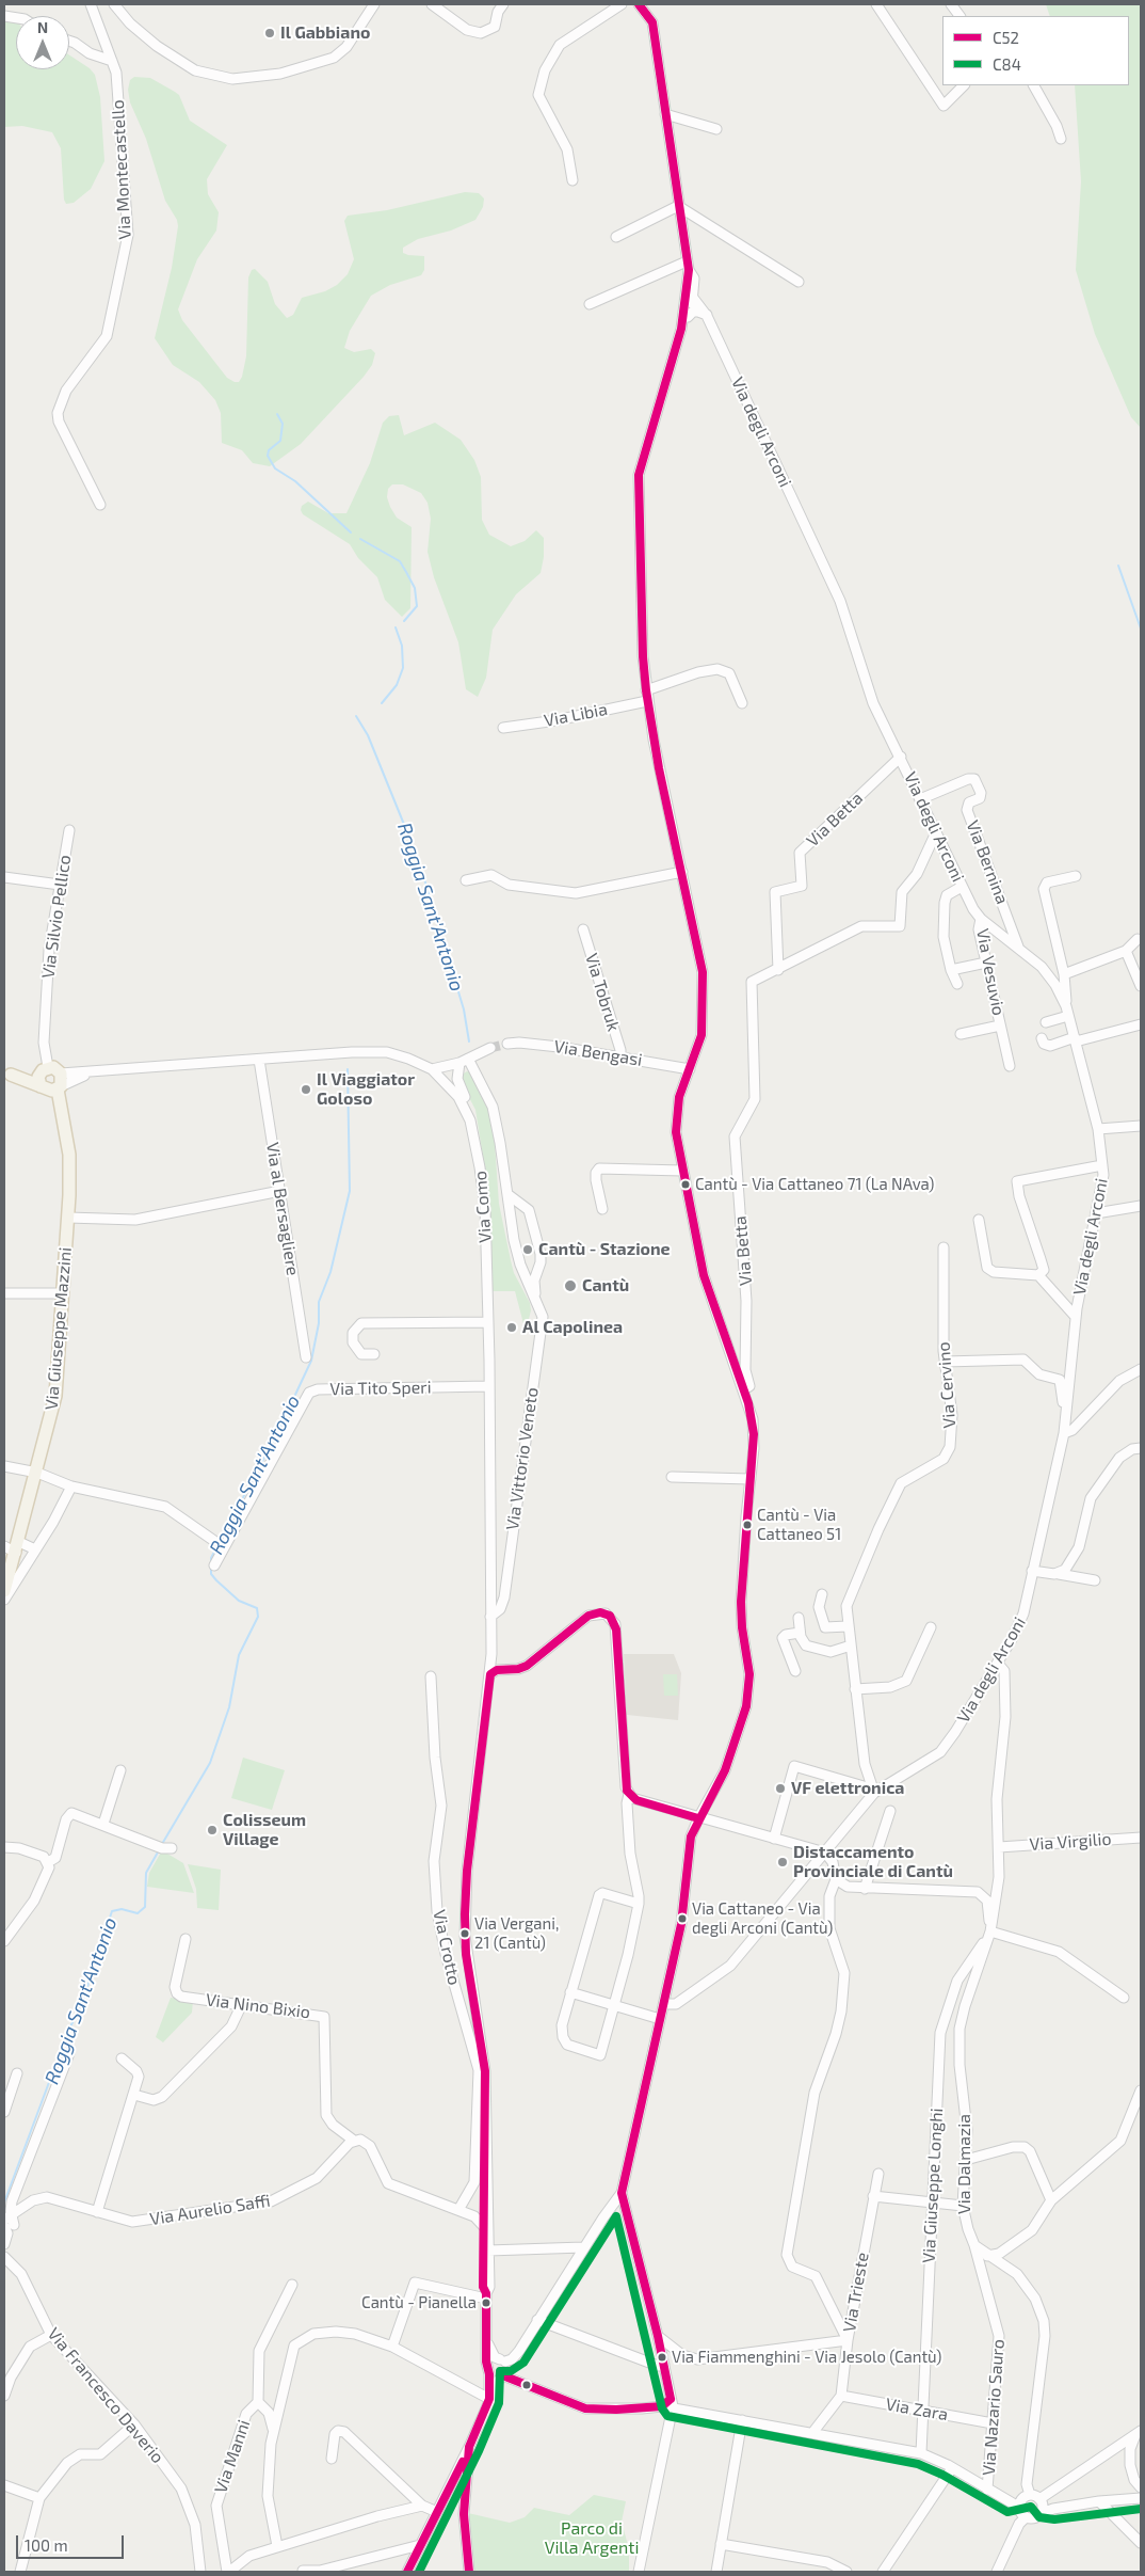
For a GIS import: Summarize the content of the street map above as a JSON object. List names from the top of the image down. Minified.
{"streets":{"main road":["Via Como","Via Giuseppe Mazzini"],"street":["Via Montecastello","Via degli Arconi","Via Libia","Via Betta","Via Bernina","Via Silvio Pellico","Via Vesuvio","Via Tobruk","Via Bengasi","Via al Bersagliere","Via Cervino","Via Tito Speri","Via Vittorio Veneto","Via Virgilio","Via Crotto","Via Nino Bixio","Via Dalmazia","Via Giuseppe Longhi","Via Aurelio Saffi","Via Trieste","Via Francesco Daverio","Via Nazario Sauro","Via Zara","Via Manni"]},"crossings":[["Via degli Arconi","Via Betta"],["Via degli Arconi","Via Bernina"],["Via degli Arconi","Via Vesuvio"],["Via degli Arconi","Via Cervino"],["Via degli Arconi","Via Dalmazia"],["Via Silvio Pellico","Via Como"],["Via Silvio Pellico","Via Giuseppe Mazzini"],["Via Tobruk","Via Bengasi"],["Via Como","Via al Bersagliere"],["Via Como","Via Giuseppe Mazzini"],["Via Como","Via Tito Speri"],["Via Como","Via Vittorio Veneto"],["Via Virgilio","Via Dalmazia"],["Via Nino Bixio","Via Aurelio Saffi"],["Via Dalmazia","Via Giuseppe Longhi"],["Via Dalmazia","Via Nazario Sauro"],["Via Giuseppe Longhi","Via Zara"],["Via Trieste","Via Zara"],["Via Nazario Sauro","Via Zara"]],"water":["Roggia Sant'Antonio"],"parks":["Parco di Villa Argenti"],"places":["Il Gabbiano","Il Viaggiator Goloso","Cantù - Via Cattaneo 71 (La NAva)","Cantù - Stazione","Cantù","Al Capolinea","Cantù - Via Cattaneo 51","VF elettronica","Colisseum Village","Distaccamento Provinciale di Cantù","Via Cattaneo - Via degli Arconi (Cantù)","Via Vergani, 21 (Cantù)","Cantù - Pianella","Via Fiammenghini - Via Jesolo (Cantù)"],"lines":["transit line C52","transit line C84"],"legend":["C52","C84"],"scale_bar":"100 m","north":"top"}
